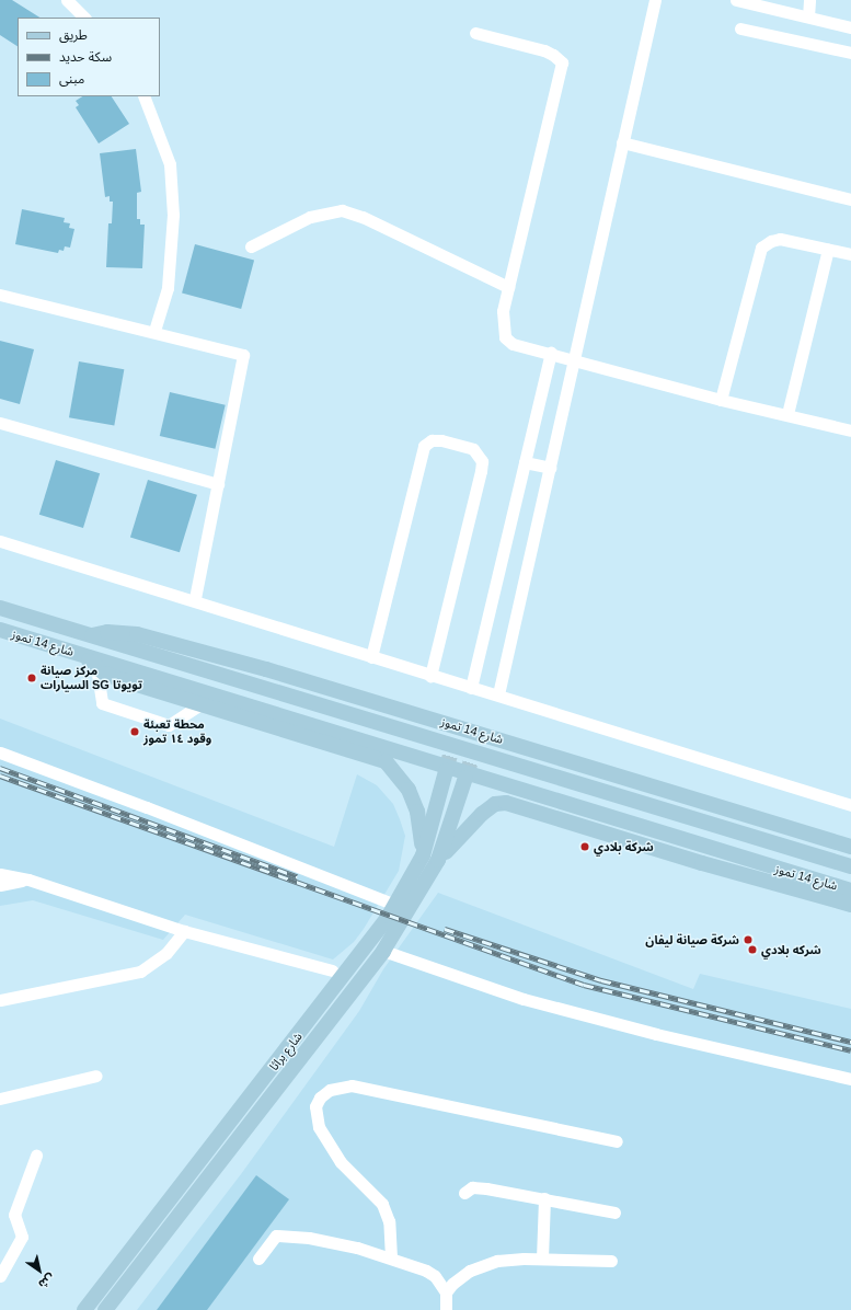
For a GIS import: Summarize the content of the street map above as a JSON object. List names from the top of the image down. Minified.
{"streets":{"main road":["شارع 14 تموز","شارع براثا"]},"places":["مركز صيانة السيارات SG تويوتا","محطة تعبئة وقود ١٤ تموز","شركة بلادي","شركة صيانة ليفان","شركه بلادي"],"legend":["طريق","سكة حديد","مبنى"],"north":"bottom right"}
